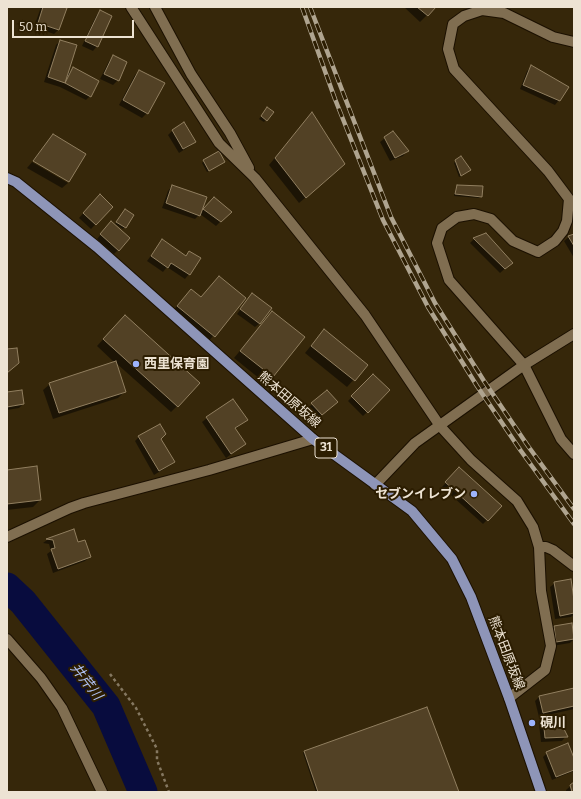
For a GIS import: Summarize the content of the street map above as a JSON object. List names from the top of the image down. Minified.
{"streets":{"main road":["熊本田原坂線","31"]},"water":["井芹川"],"places":["西里保育園","セブンイレブン","硯川"],"scale_bar":"50 m"}
